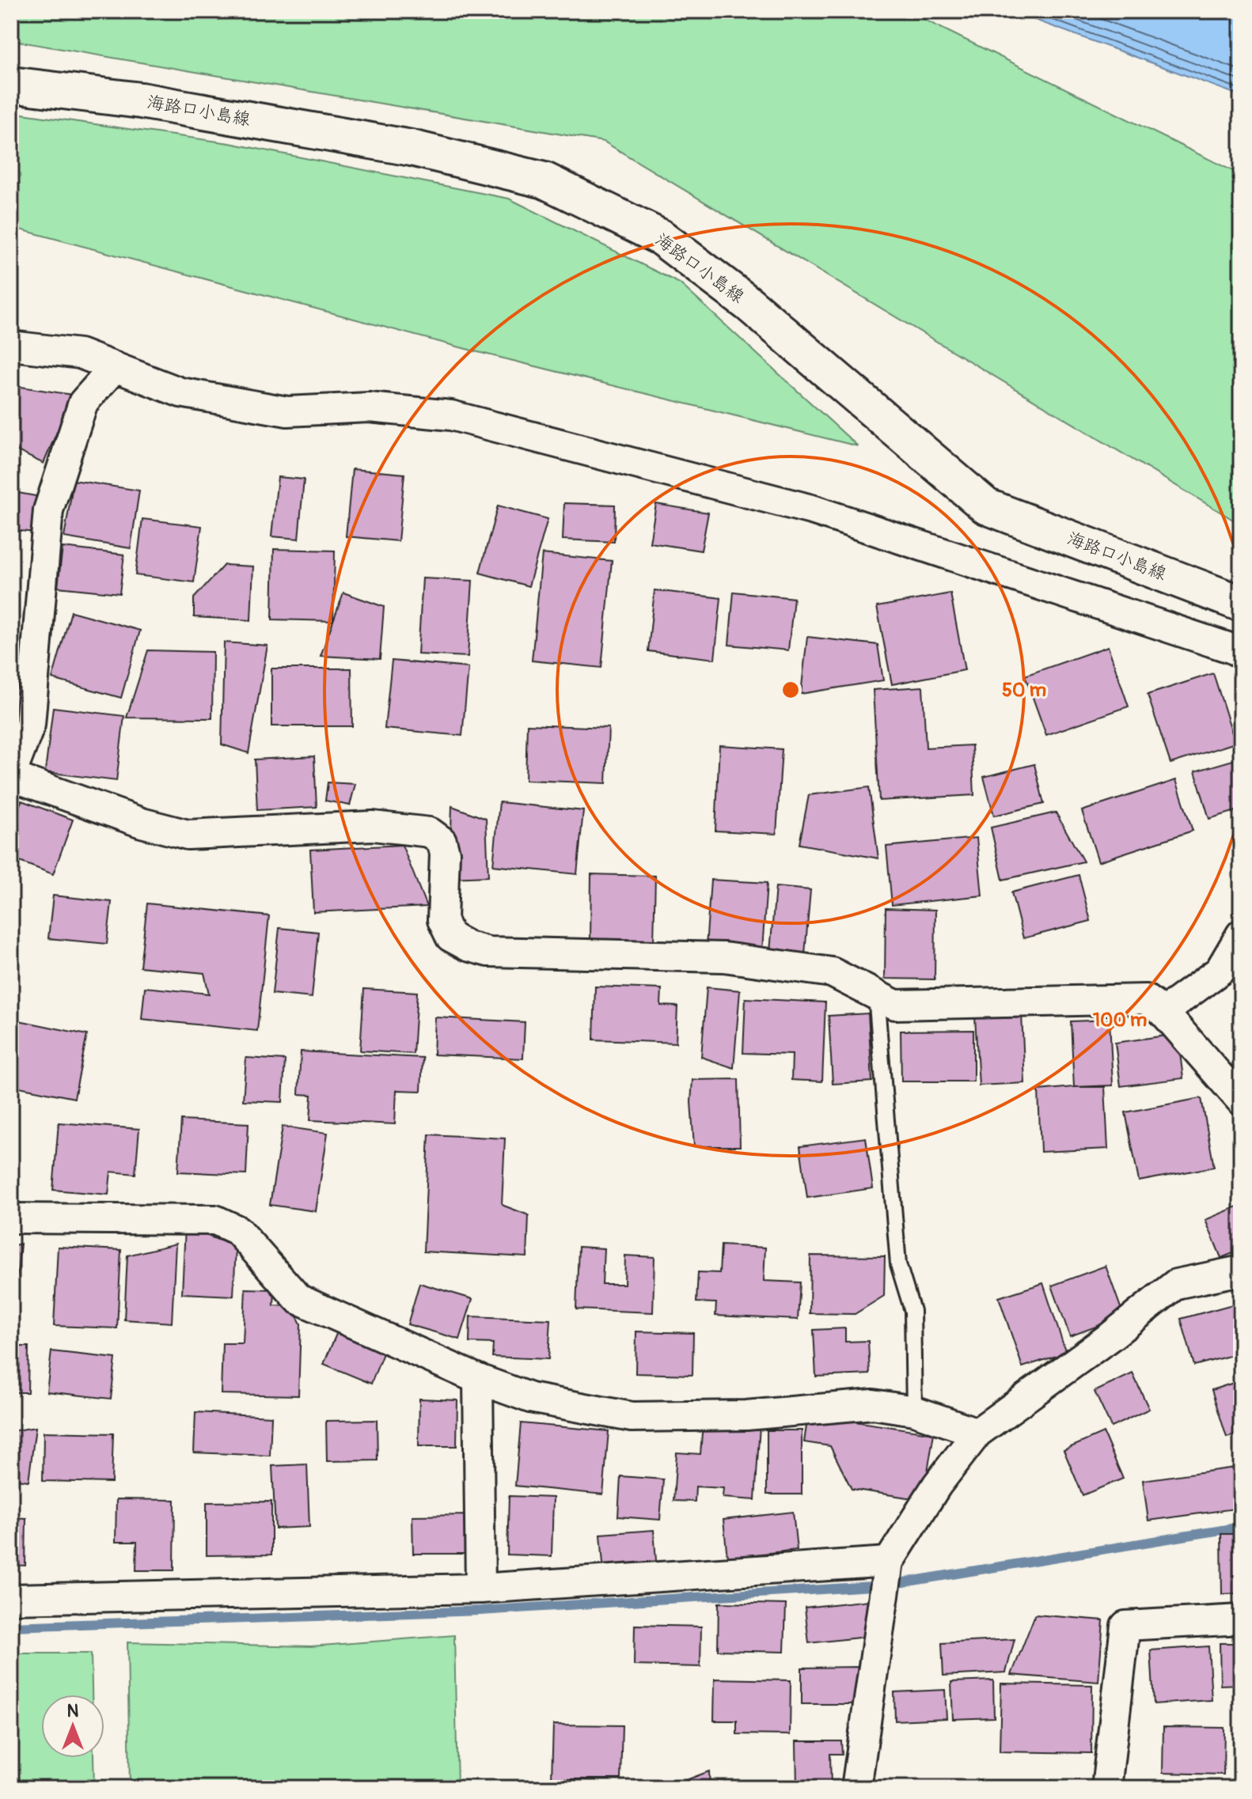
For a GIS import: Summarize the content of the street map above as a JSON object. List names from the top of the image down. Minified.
{"streets":{"main road":["海路口小島線"]},"north":"top","rings":["50 m","100 m"]}
